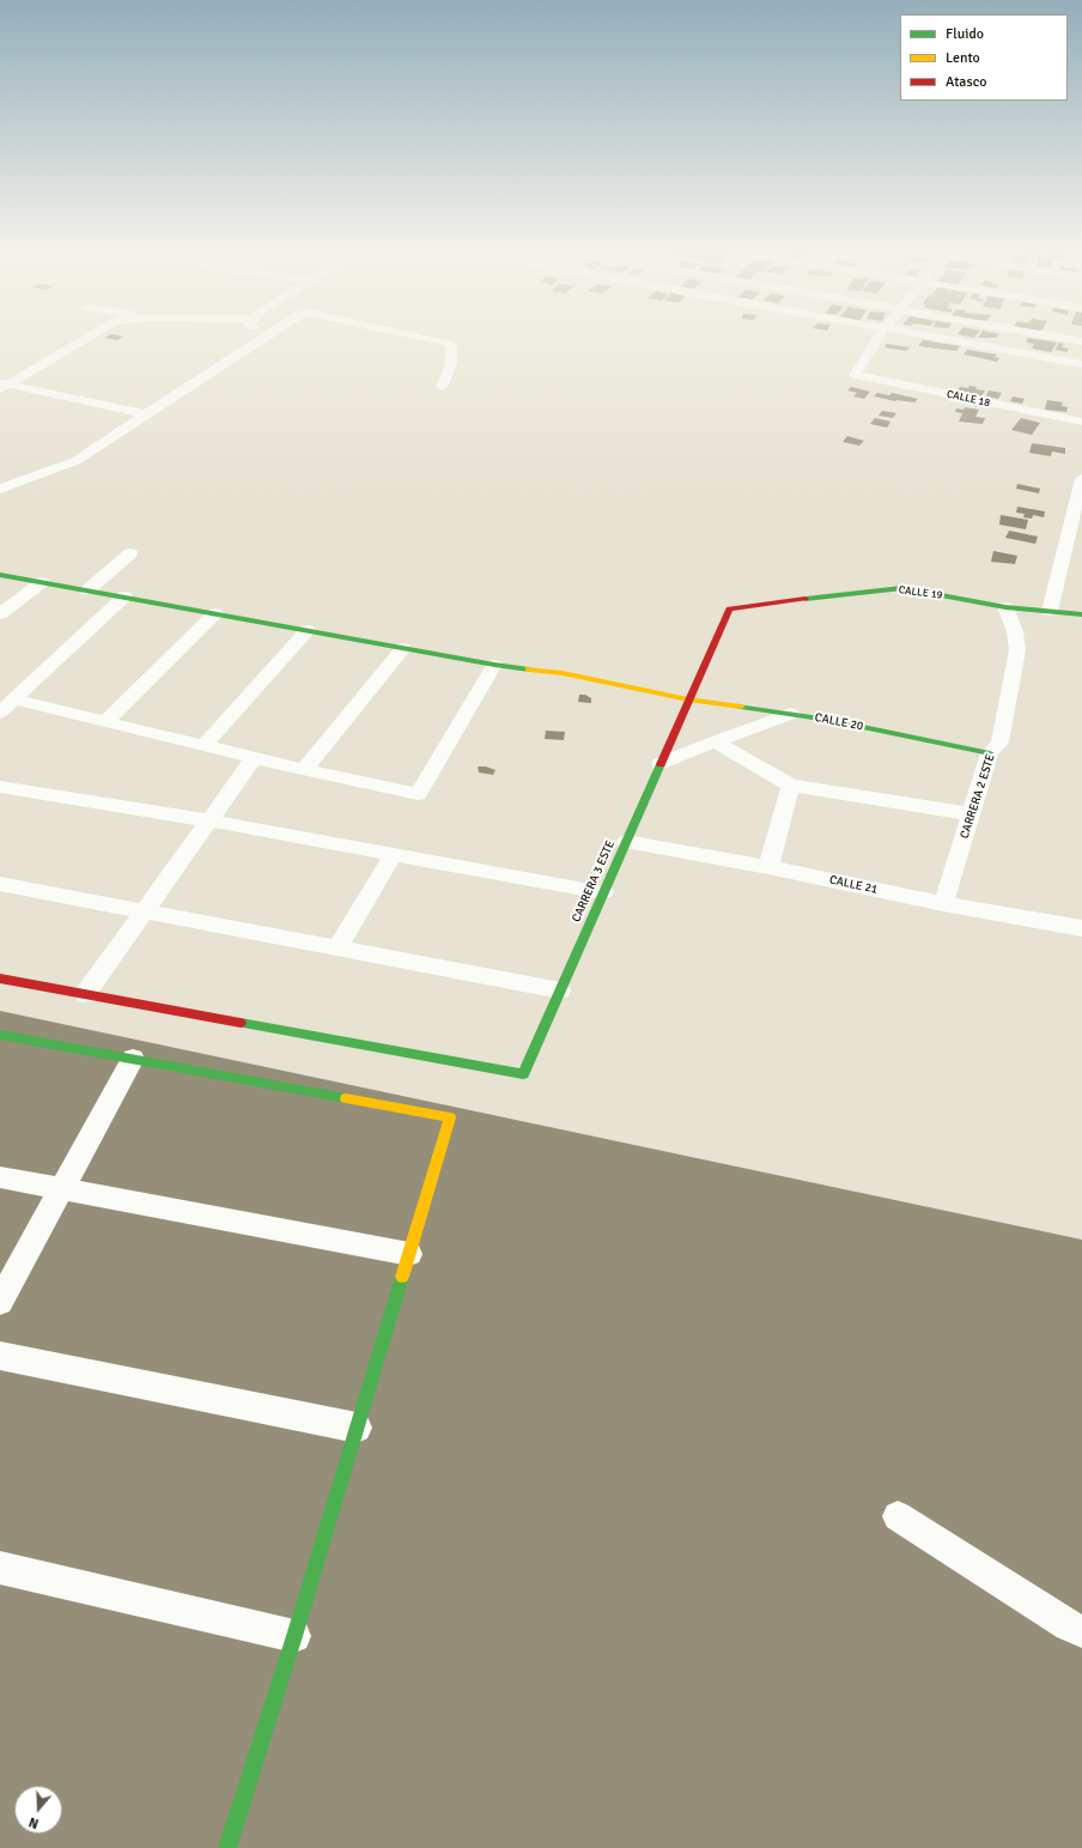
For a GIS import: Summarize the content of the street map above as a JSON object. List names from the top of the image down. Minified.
{"streets":{"street":["CALLE 18","CALLE 19","CALLE 20","CARRERA 2 ESTE","CARRERA 3 ESTE","CALLE 21"]},"crossings":[["CALLE 19","CARRERA 2 ESTE"],["CALLE 19","CARRERA 3 ESTE"],["CALLE 20","CARRERA 2 ESTE"],["CALLE 20","CARRERA 3 ESTE"],["CARRERA 2 ESTE","CALLE 21"],["CARRERA 3 ESTE","CALLE 21"]],"legend":["Fluido","Lento","Atasco"],"north":"bottom"}
